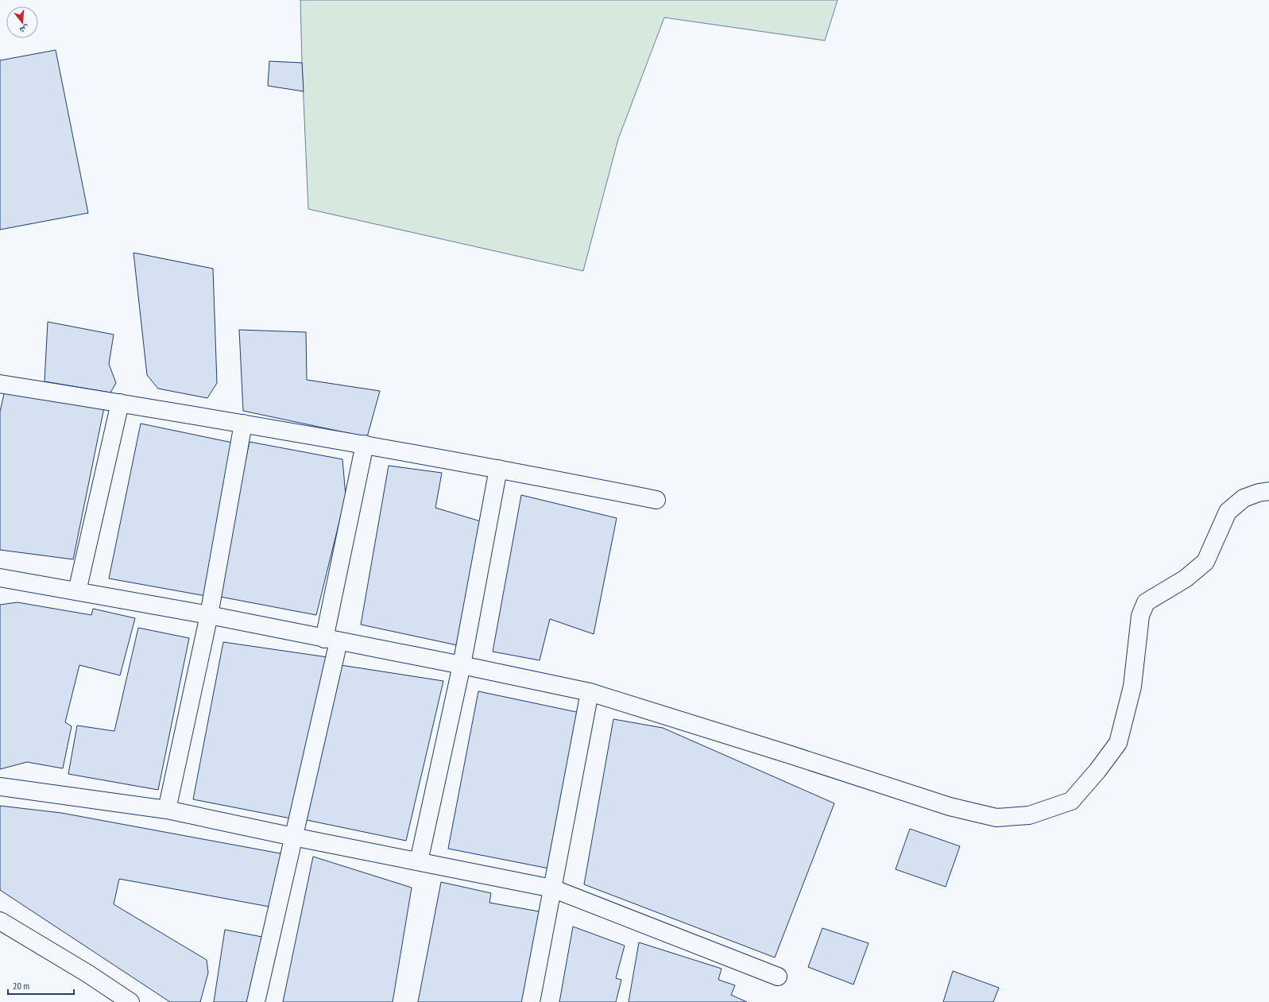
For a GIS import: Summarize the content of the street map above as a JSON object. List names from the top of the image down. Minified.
{"scale_bar":"20 m","north":"bottom"}
